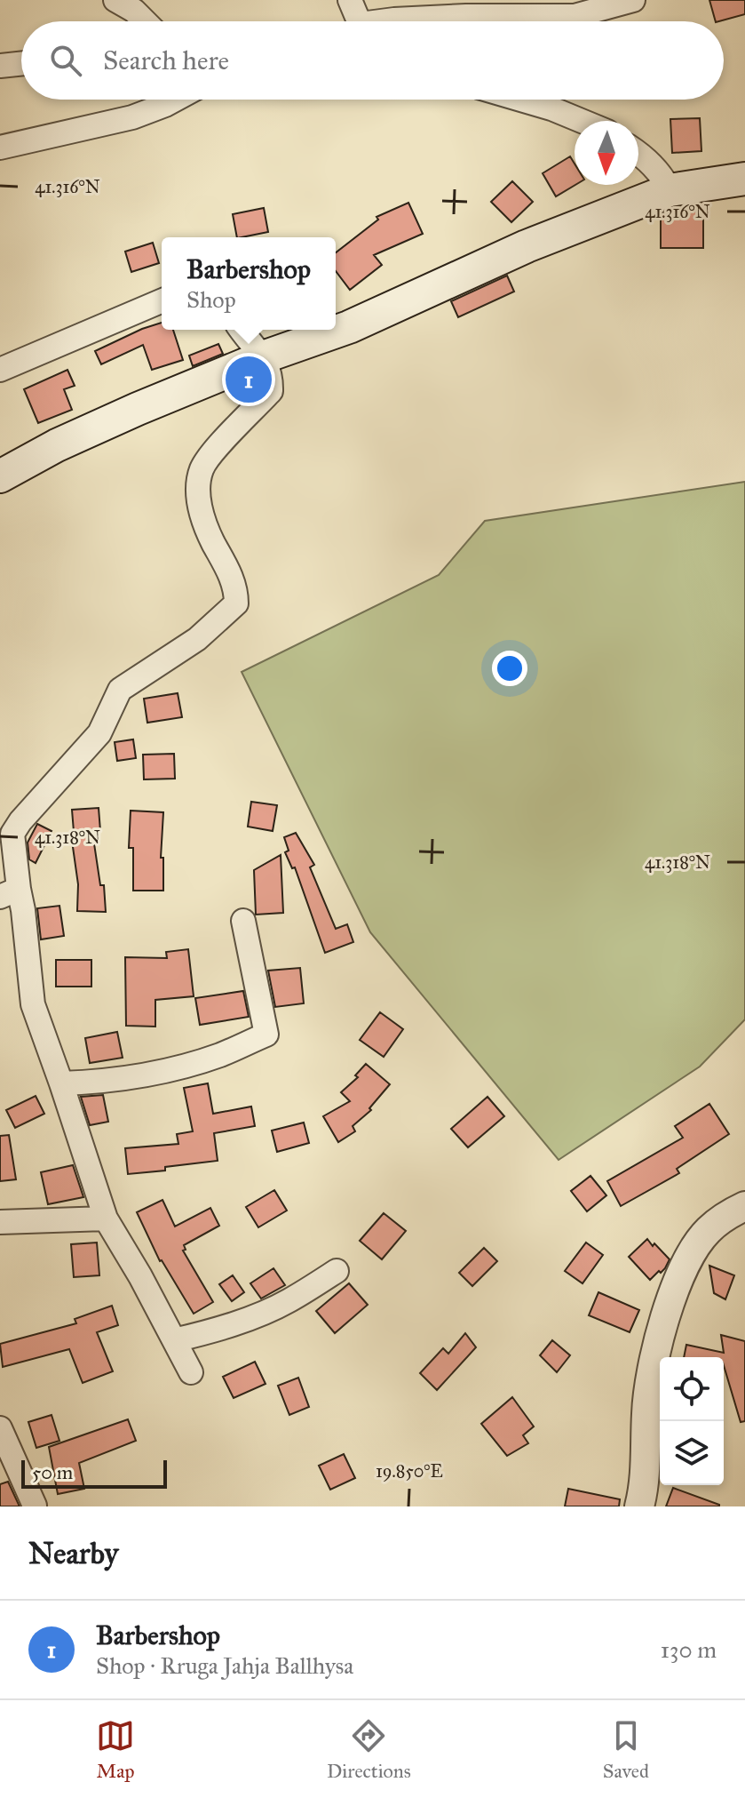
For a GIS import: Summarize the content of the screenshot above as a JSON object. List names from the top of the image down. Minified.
{"scale_bar":"50 m","north":"bottom","page":{"search":"Search here","popup":["Barbershop","Shop"],"pins":"1","scale":"50 m","heading":"Nearby","list":[{"mark":"1","name":"Barbershop","note":"Shop · Rruga Jahja Ballhysa","value":"130 m"}],"nav":["Map","Directions","Saved"]},"coordinates":["41.316°N","41.318°N","19.850°E"]}
